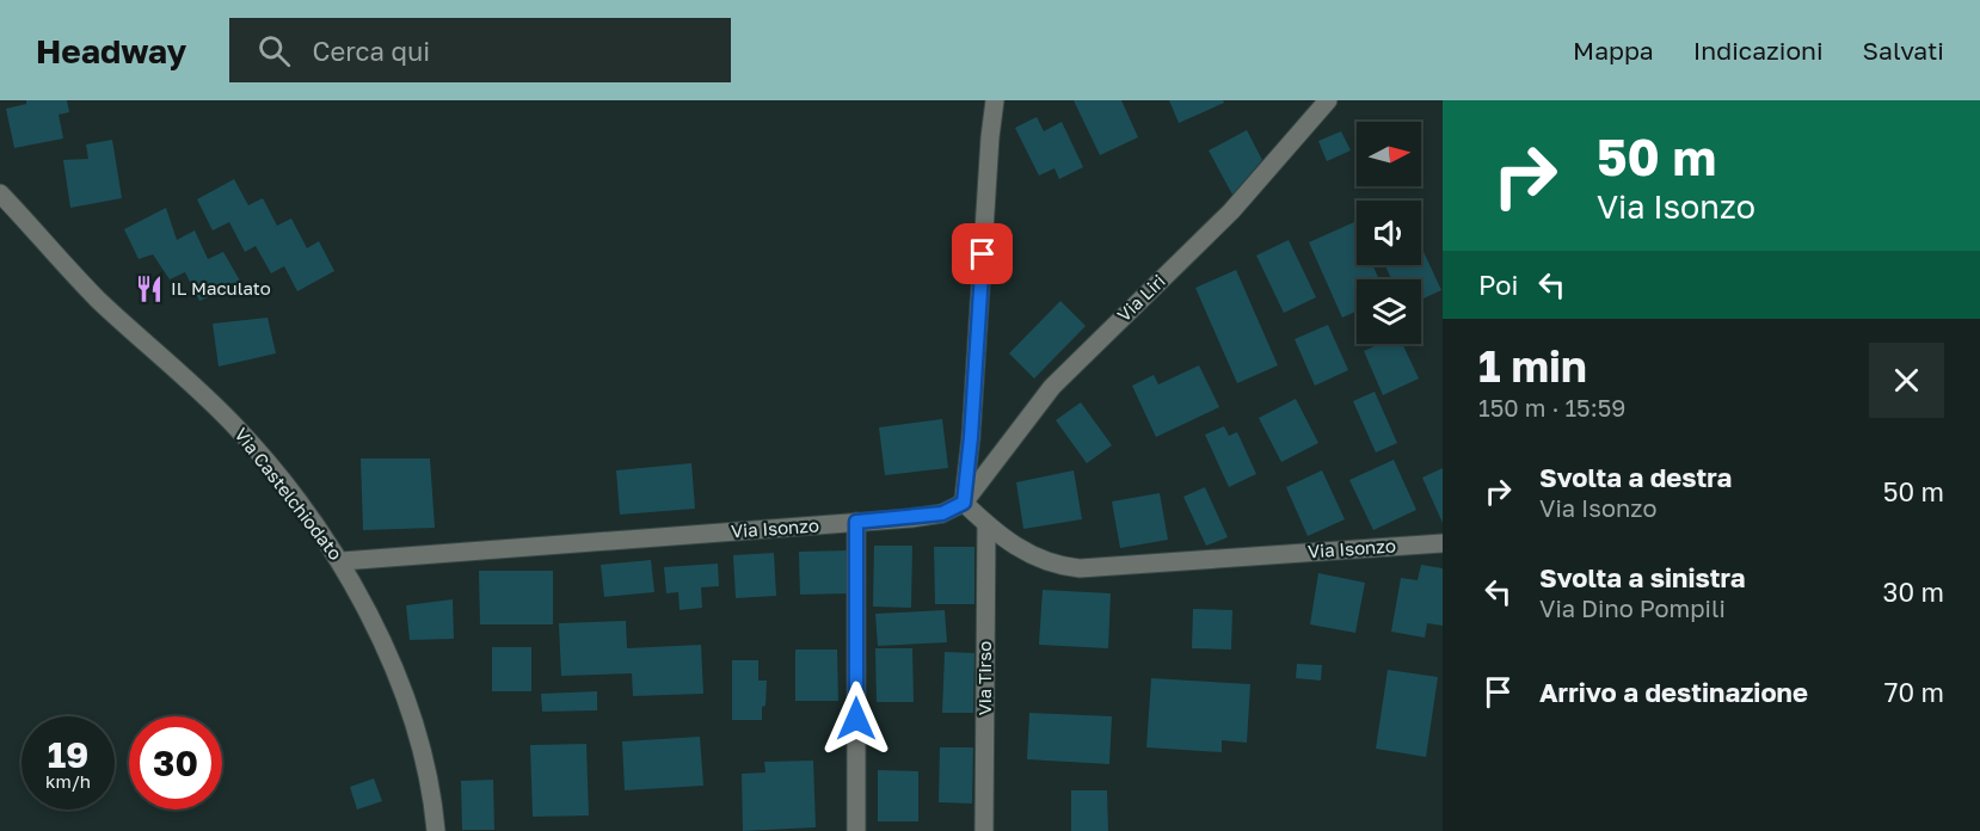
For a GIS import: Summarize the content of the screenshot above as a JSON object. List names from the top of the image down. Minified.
{"streets":{"street":["Via Liri","Via Castelchiodato","Via Isonzo","Via Tirso"]},"crossings":[["Via Liri","Via Isonzo"],["Via Castelchiodato","Via Isonzo"],["Via Isonzo","Via Tirso"]],"places":{"restaurant":["IL Maculato"]},"north":"right","page":{"header":"Headway","search":"Cerca qui","nav":["Mappa","Indicazioni","Salvati"],"turn":["50 m","Via Isonzo"],"then":"Poi","heading":["1 min","150 m · 15:59"],"list":[{"name":"Svolta a destra","note":"Via Isonzo","value":"50 m"},{"name":"Svolta a sinistra","note":"Via Dino Pompili","value":"30 m"},{"name":"Arrivo a destinazione","value":"70 m"}],"speed":"19 km/h","limit":"30"}}
